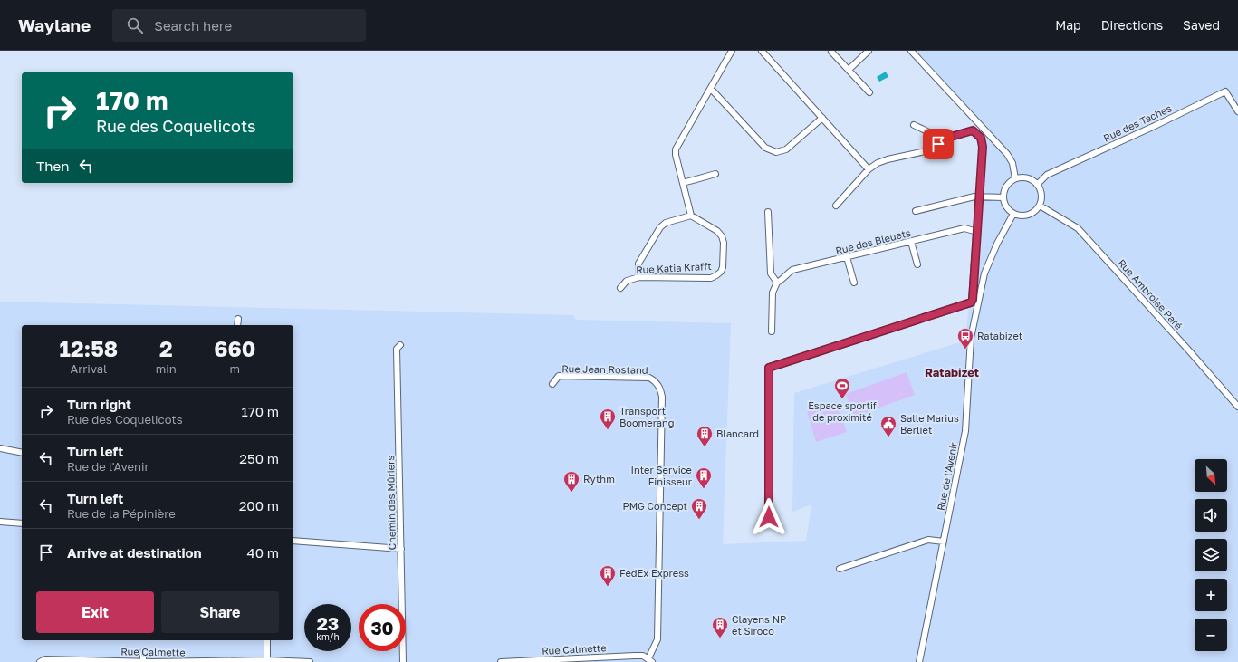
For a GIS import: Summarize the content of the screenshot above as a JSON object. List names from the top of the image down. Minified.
{"streets":{"street":["Rue des Taches","Rue des Bleuets","Rue Katia Krafft","Rue Ambroise Paré","Rue Jean Rostand","Rue de l'Avenir","Chemin des Mûriers","Rue Calmette"]},"crossings":[["Rue des Taches","Rue Ambroise Paré"],["Rue des Taches","Rue de l'Avenir"],["Rue Ambroise Paré","Rue de l'Avenir"],["Rue Jean Rostand","Rue Calmette"]],"districts":["Ratabizet"],"places":{"bus stop":["Ratabizet"],"sports":["Espace sportif de proximité"],"building":["Transport Boomerang","Blancard","Inter Service Finisseur","Rythm","PMG Concept","FedEx Express","Clayens NP et Siroco"],"public building":["Salle Marius Berliet"]},"north":"bottom right","page":{"header":"Waylane","search":"Search here","nav":["Map","Directions","Saved"],"turn":["170 m","Rue des Coquelicots"],"then":"Then","eta":["12:58","Arrival","2","min","660","m"],"list":[{"name":"Turn right","note":"Rue des Coquelicots","value":"170 m"},{"name":"Turn left","note":"Rue de l'Avenir","value":"250 m"},{"name":"Turn left","note":"Rue de la Pépinière","value":"200 m"},{"name":"Arrive at destination","value":"40 m"}],"map_buttons":["+","−"],"buttons":["Exit","Share"],"speed":"23 km/h","limit":"30"}}
